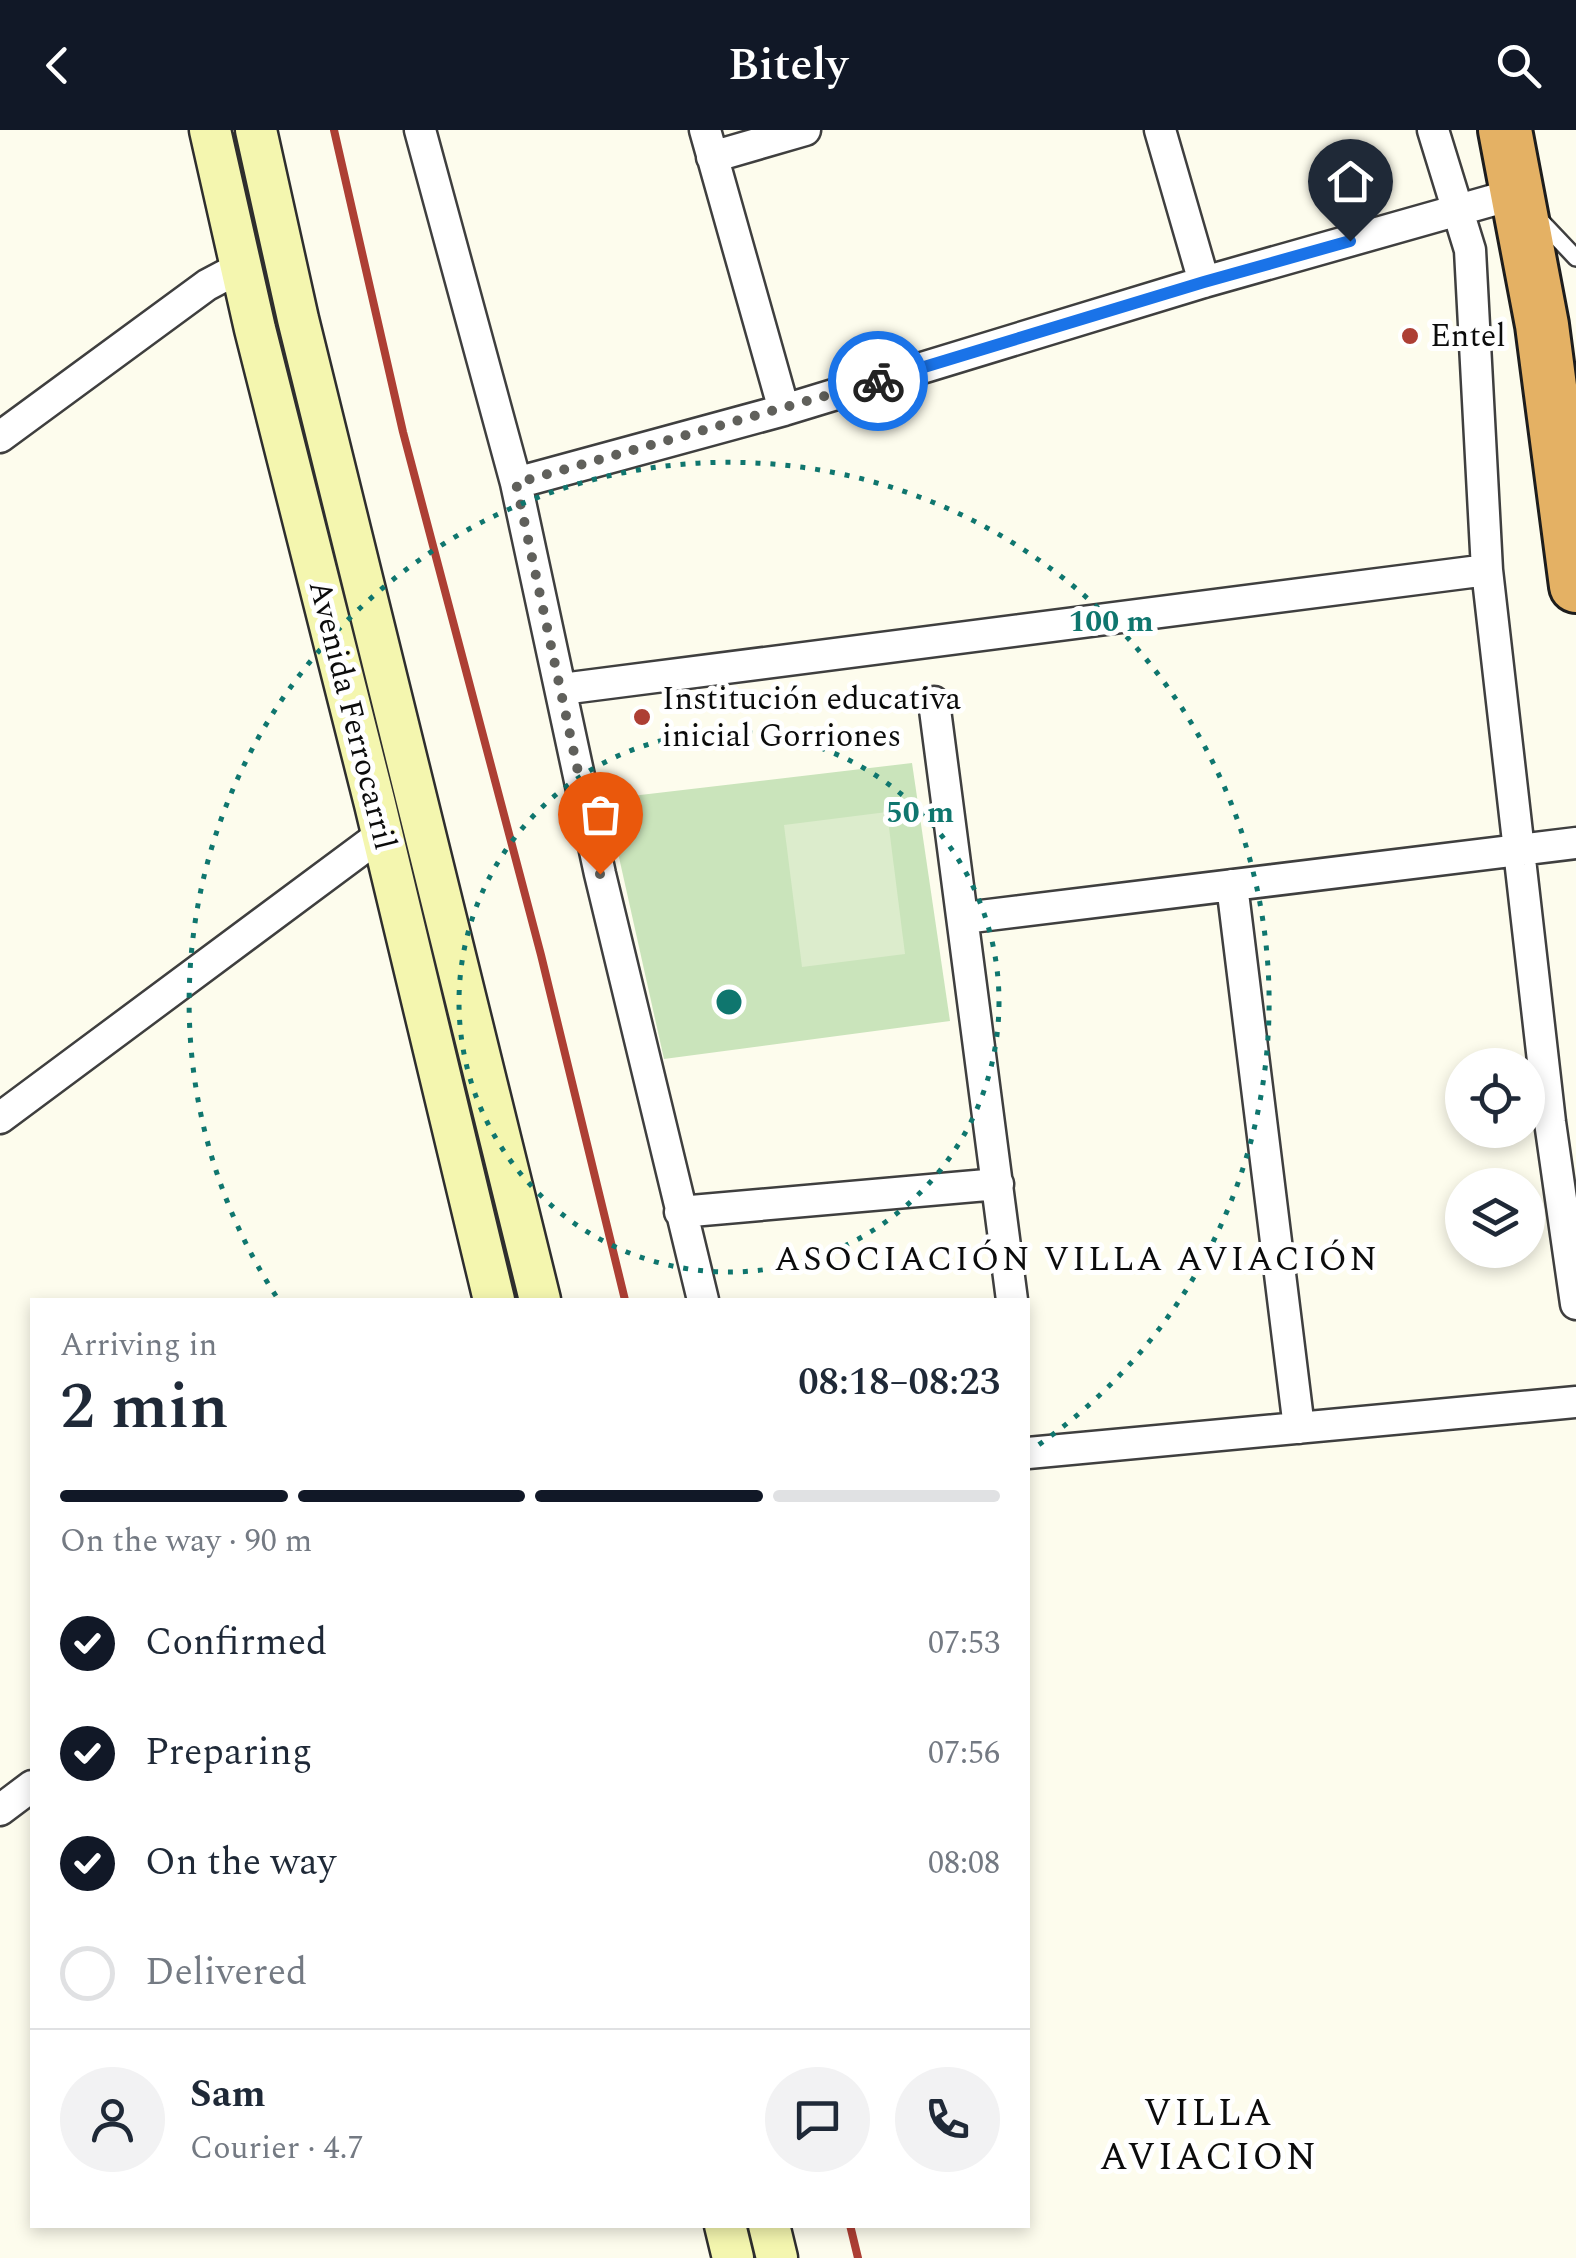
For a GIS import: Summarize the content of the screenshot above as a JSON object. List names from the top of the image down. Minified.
{"streets":{"main road":["Avenida Ferrocarril"]},"districts":["ASOCIACIÓN VILLA AVIACIÓN","VILLA AVIACION"],"places":["Entel","Institución educativa inicial Gorriones"],"page":{"header":"Bitely","heading":["2 min","Arriving in","08:18–08:23"],"panel":["Sam","Courier · 4.7"],"bar":"On the way · 90 m","list":[["Confirmed","07:53"],["Preparing","07:56"],["On the way","08:08"],"Delivered"]},"rings":["100 m","50 m"]}
